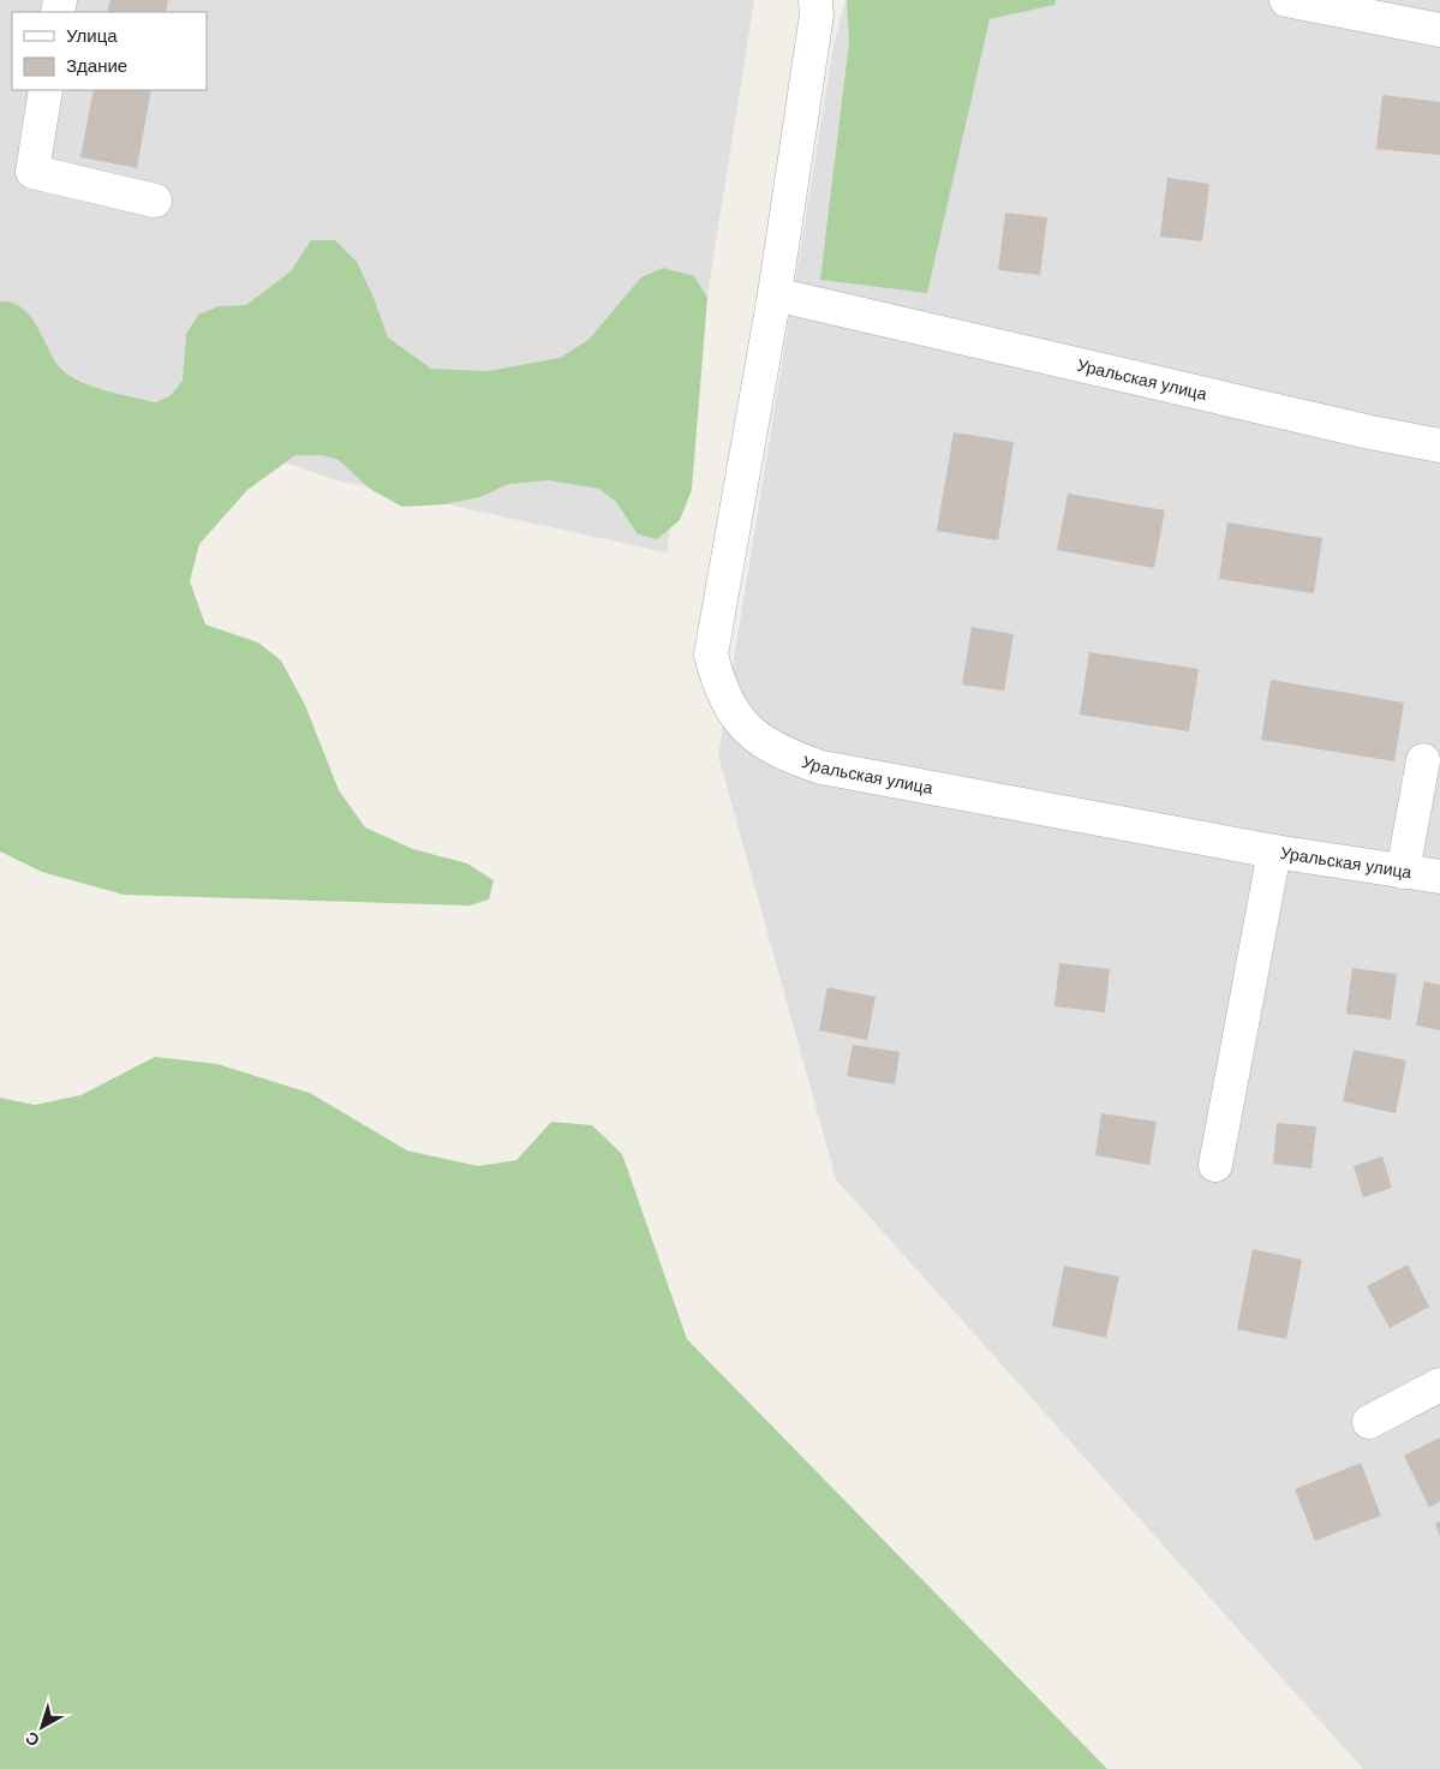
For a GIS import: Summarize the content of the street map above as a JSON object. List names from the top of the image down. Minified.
{"streets":{"street":["Уральская улица"]},"legend":["Улица","Здание"],"north":"bottom left"}
